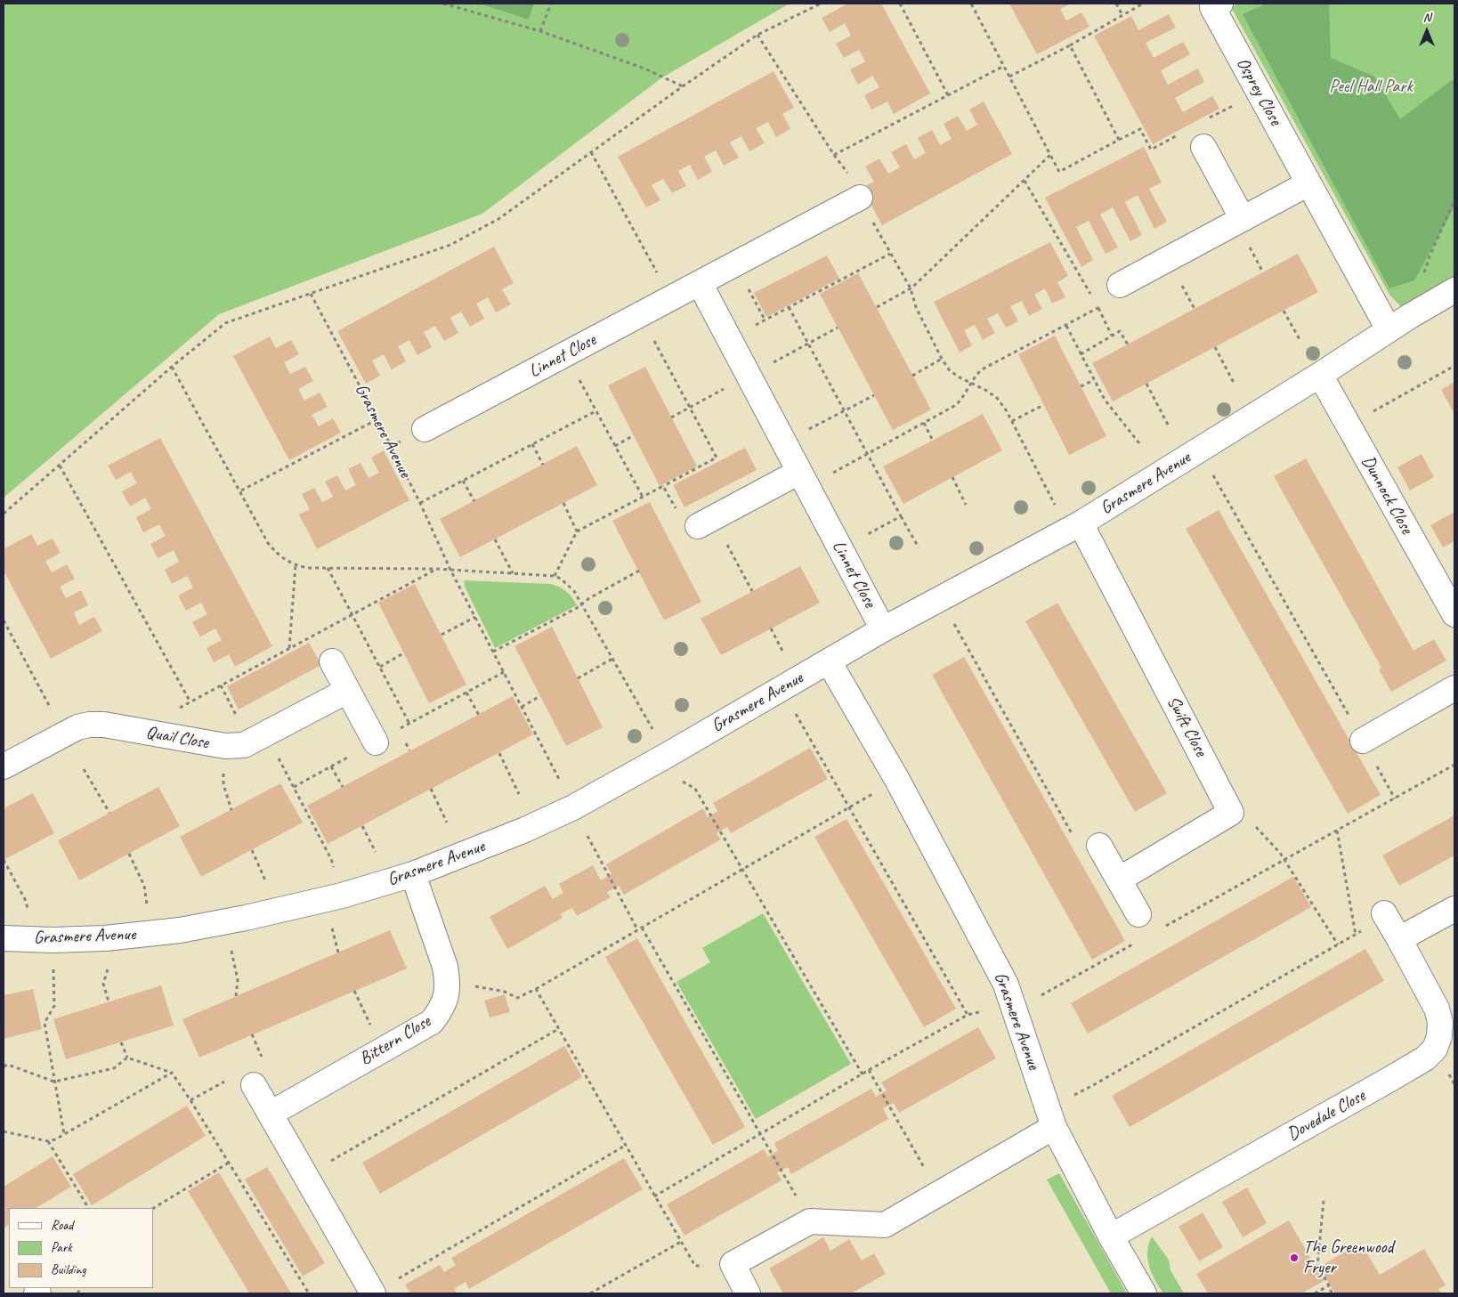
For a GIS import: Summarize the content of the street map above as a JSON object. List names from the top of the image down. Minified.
{"streets":{"street":["Osprey Close","Linnet Close","Grasmere Avenue","Dunnock Close","Swift Close","Quail Close","Bittern Close","Dovedale Close"]},"crossings":[["Osprey Close","Grasmere Avenue"],["Linnet Close","Grasmere Avenue"],["Grasmere Avenue","Dunnock Close"],["Grasmere Avenue","Swift Close"],["Grasmere Avenue","Bittern Close"],["Grasmere Avenue","Dovedale Close"]],"parks":["Peel Hall Park"],"places":["The Greenwood Fryer"],"legend":["Road","Park","Building"],"north":"top"}
